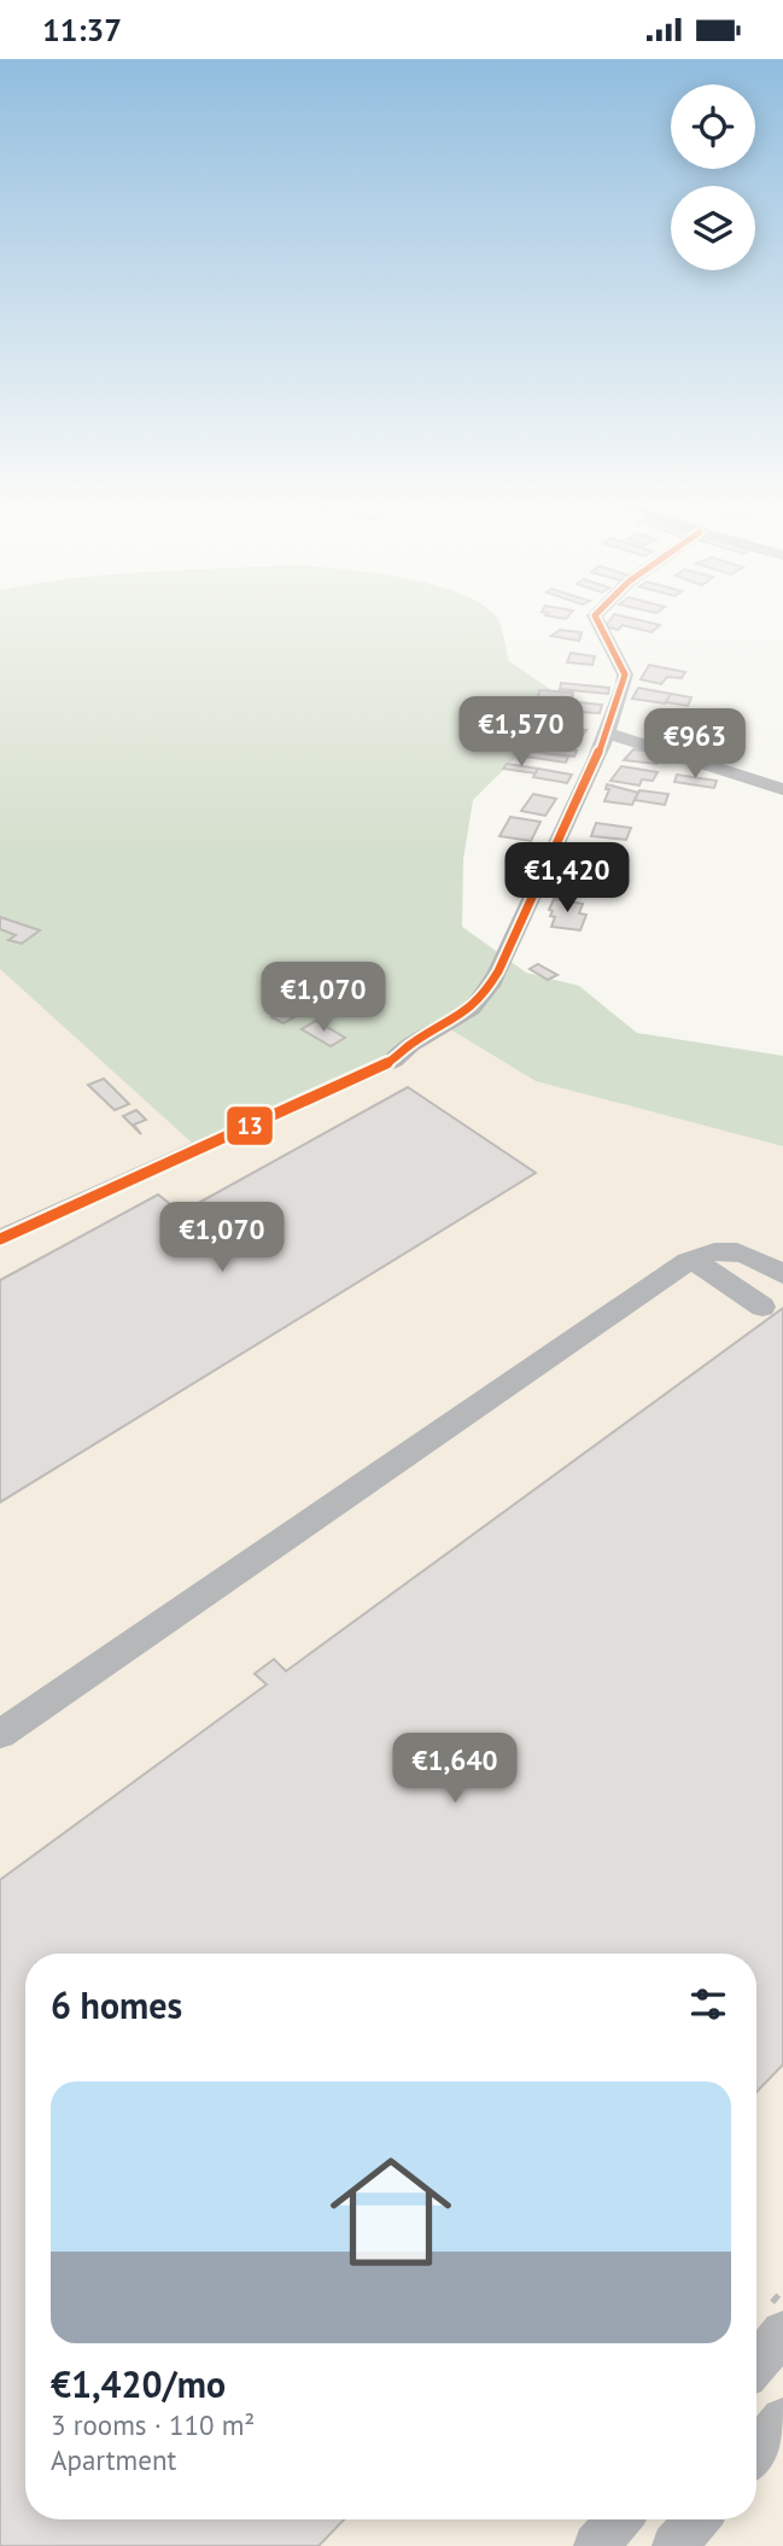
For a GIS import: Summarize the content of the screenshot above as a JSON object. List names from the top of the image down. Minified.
{"lines":["transit line 13"],"page":{"status":"11:37","price":["€1,570","€963","€1,420","€1,070","€1,070","€1,640"],"heading":"6 homes","list":[{"name":"€1,420/mo","note":"3 rooms · 110 m² · Apartment"}]}}
